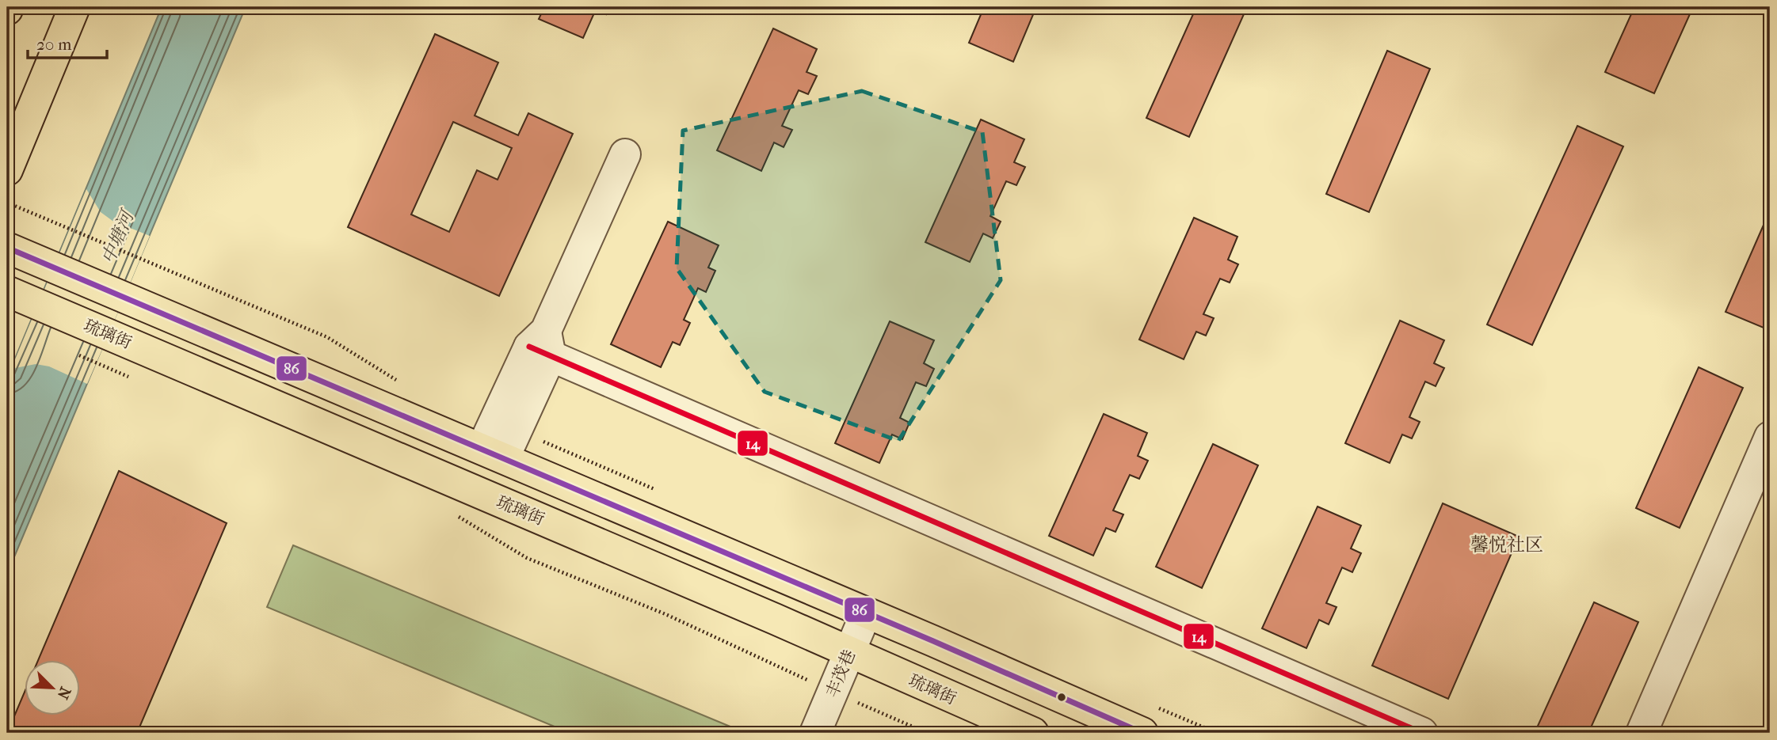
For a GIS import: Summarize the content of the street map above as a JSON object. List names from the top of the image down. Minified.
{"streets":{"main road":["琉璃街"],"street":["丰茂巷"]},"crossings":[["琉璃街","丰茂巷"]],"districts":["馨悦社区"],"water":["中塘河"],"lines":["transit line 86","transit line 14"],"scale_bar":"20 m","north":"bottom right"}
